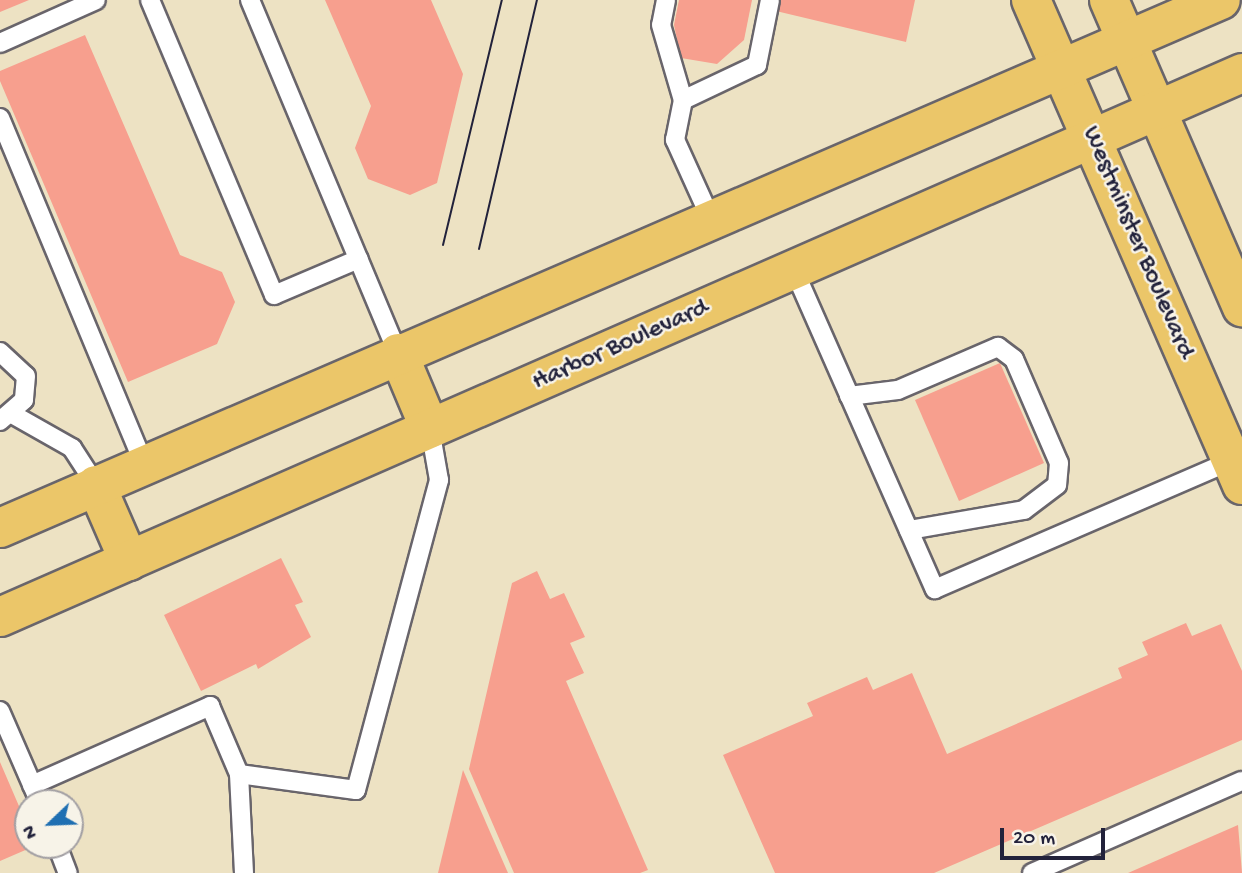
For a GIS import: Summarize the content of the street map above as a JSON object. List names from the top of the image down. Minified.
{"streets":{"main road":["Westminster Boulevard","Harbor Boulevard"]},"crossings":[["Westminster Boulevard","Harbor Boulevard"]],"scale_bar":"20 m","north":"bottom left"}
